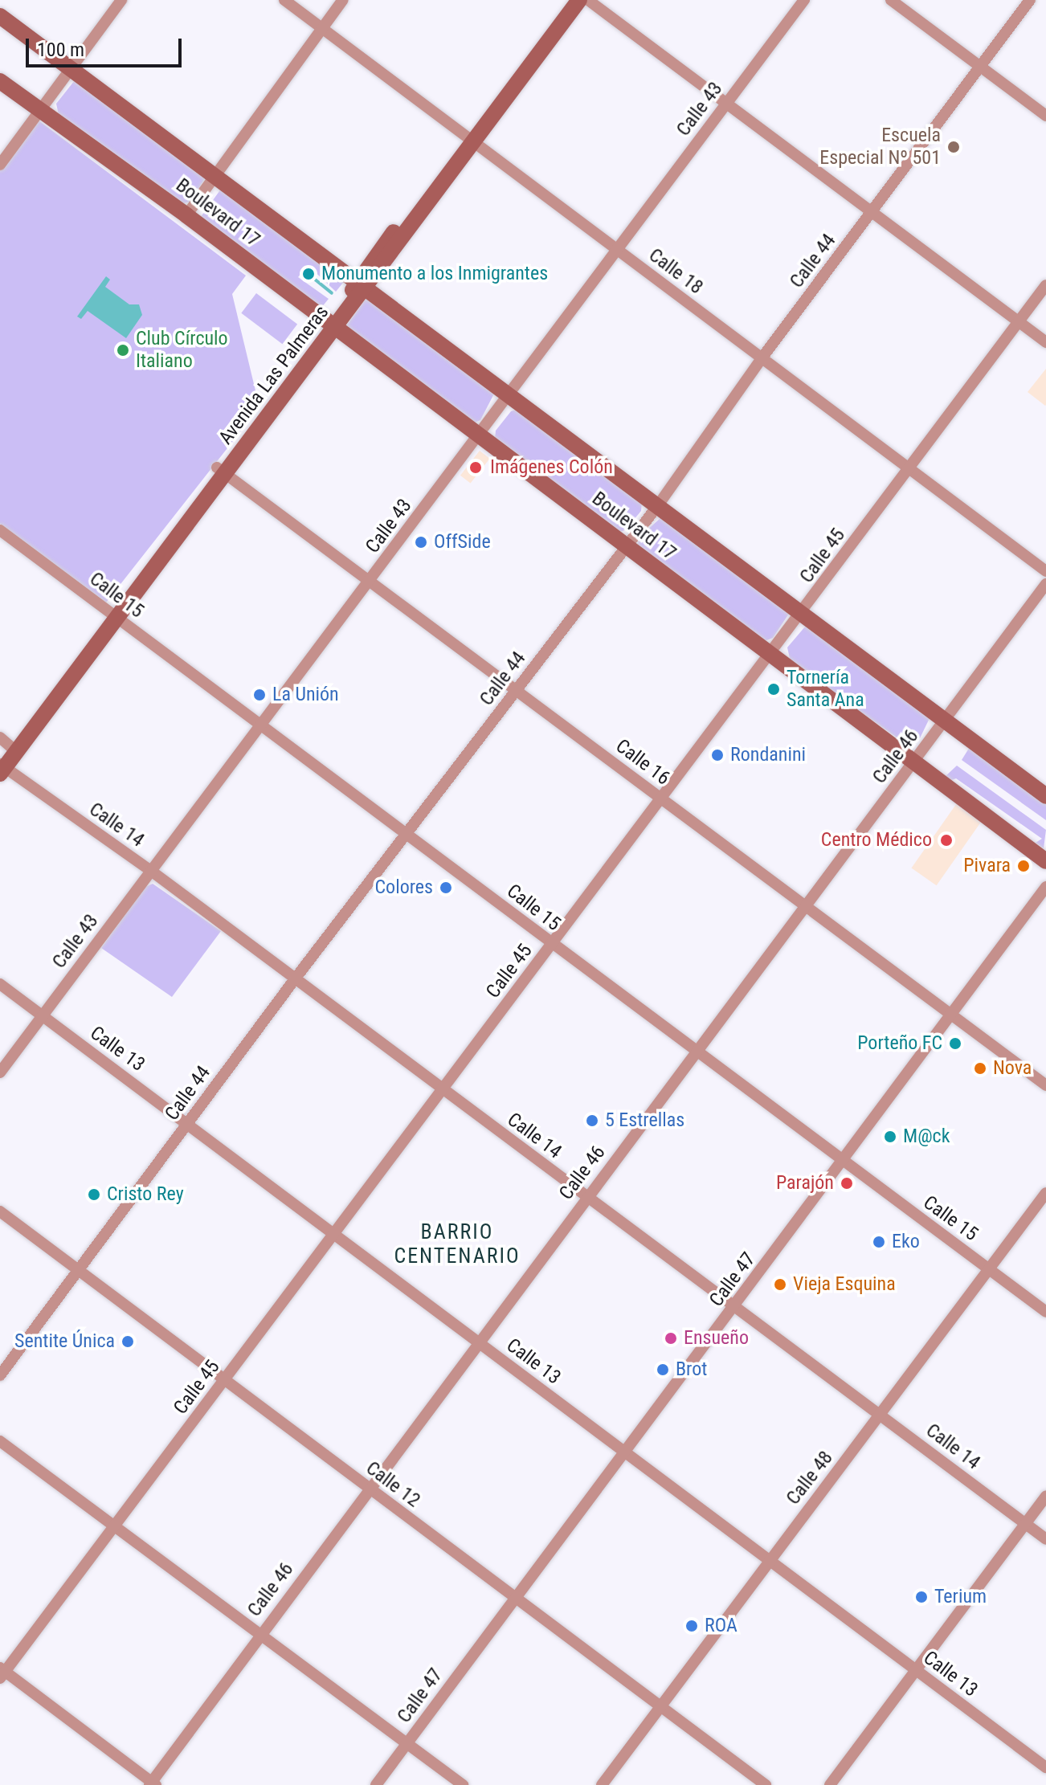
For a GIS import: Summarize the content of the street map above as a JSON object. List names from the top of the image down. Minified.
{"streets":{"main road":["Boulevard 17","Avenida Las Palmeras"],"street":["Calle 43","Calle 44","Calle 18","Calle 45","Calle 15","Calle 46","Calle 16","Calle 14","Calle 13","Calle 47","Calle 48","Calle 12"]},"crossings":[["Calle 43","Boulevard 17"],["Calle 43","Calle 18"],["Calle 43","Calle 15"],["Calle 43","Calle 16"],["Calle 43","Calle 14"],["Calle 43","Calle 13"],["Boulevard 17","Calle 44"],["Boulevard 17","Avenida Las Palmeras"],["Boulevard 17","Calle 45"],["Boulevard 17","Calle 46"],["Calle 44","Calle 18"],["Calle 44","Calle 15"],["Calle 44","Calle 16"],["Calle 44","Calle 14"],["Calle 44","Calle 13"],["Calle 44","Calle 12"],["Calle 18","Avenida Las Palmeras"],["Calle 18","Calle 45"],["Avenida Las Palmeras","Calle 15"],["Avenida Las Palmeras","Calle 16"],["Avenida Las Palmeras","Calle 14"],["Calle 45","Calle 15"],["Calle 45","Calle 16"],["Calle 45","Calle 14"],["Calle 45","Calle 13"],["Calle 45","Calle 12"],["Calle 15","Calle 46"],["Calle 15","Calle 47"],["Calle 15","Calle 48"],["Calle 46","Calle 16"],["Calle 46","Calle 14"],["Calle 46","Calle 13"],["Calle 46","Calle 12"],["Calle 16","Calle 47"],["Calle 14","Calle 47"],["Calle 14","Calle 48"],["Calle 13","Calle 47"],["Calle 13","Calle 48"],["Calle 47","Calle 12"],["Calle 48","Calle 12"]],"districts":["BARRIO CENTENARIO"],"places":["Escuela Especial Nº 501","Monumento a los Inmigrantes","Club Círculo Italiano","Imágenes Colón","OffSide","Tornería Santa Ana","La Unión","Rondanini","Centro Médico","Pivara","Colores","Porteño FC","Nova","5 Estrellas","M@ck","Parajón","Cristo Rey","Eko","Vieja Esquina","Ensueño","Sentite Única","Brot","Terium","ROA"],"scale_bar":"100 m"}
